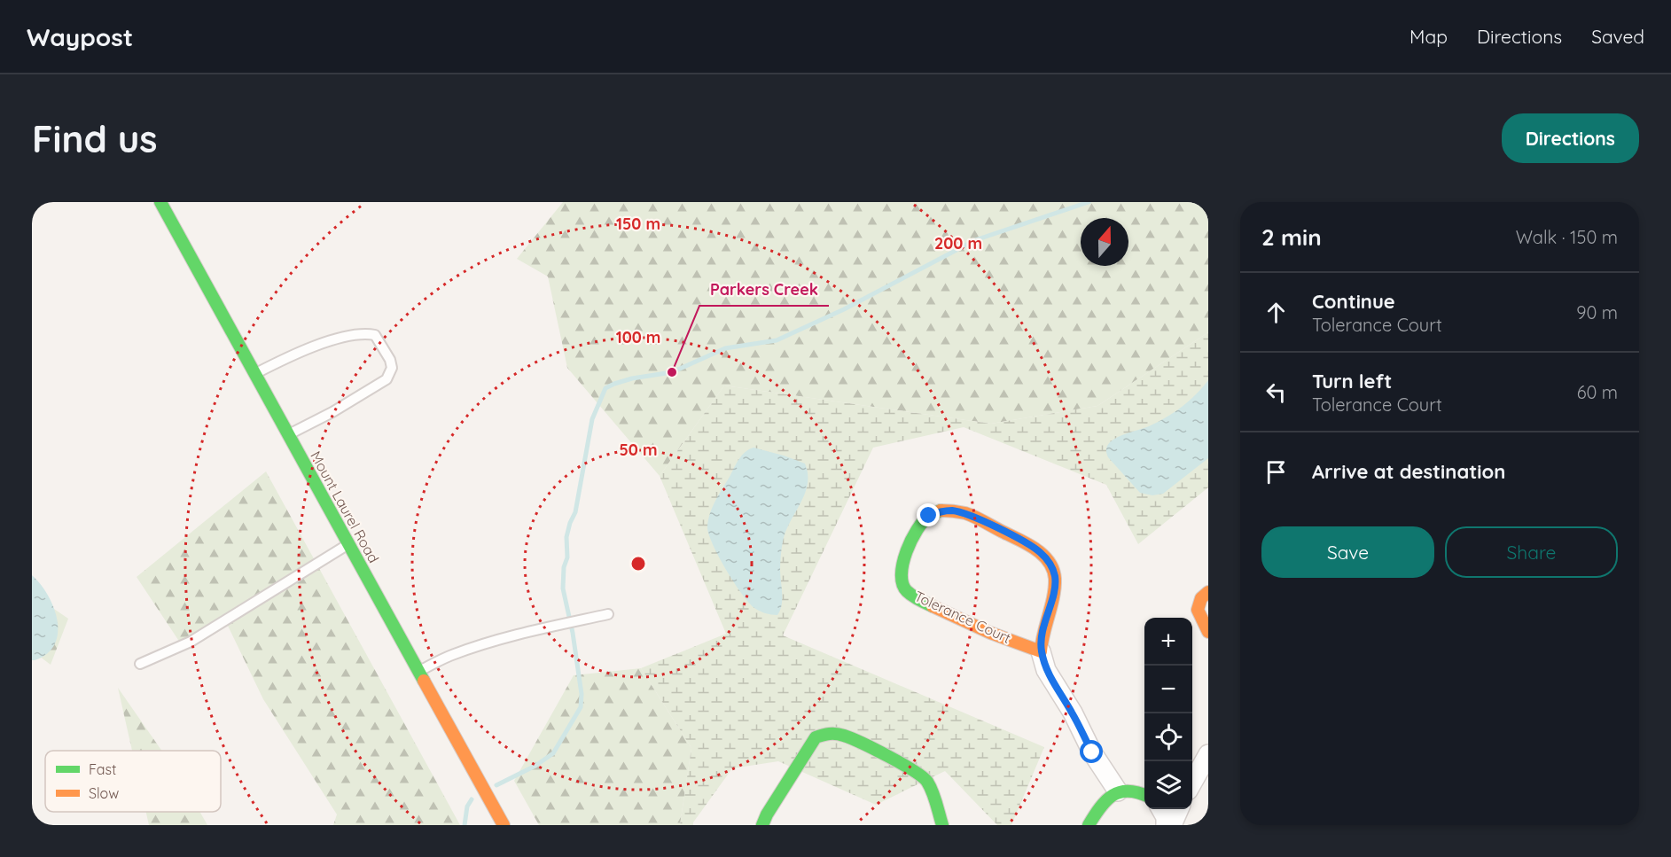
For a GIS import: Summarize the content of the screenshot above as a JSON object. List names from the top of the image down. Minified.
{"streets":{"street":["Mount Laurel Road","Tolerance Court"]},"places":["Parkers Creek"],"legend":["Fast","Slow"],"north":"top","page":{"header":"Waypost","nav":["Map","Directions","Saved"],"buttons":["Directions",["Save","Share"]],"title":"Find us","heading":["2 min","Walk · 150 m"],"list":[["Continue","Tolerance Court","90 m"],["Turn left","Tolerance Court","60 m"],"Arrive at destination"],"map_buttons":["+","−"]},"rings":["150 m","200 m","100 m","50 m"]}
